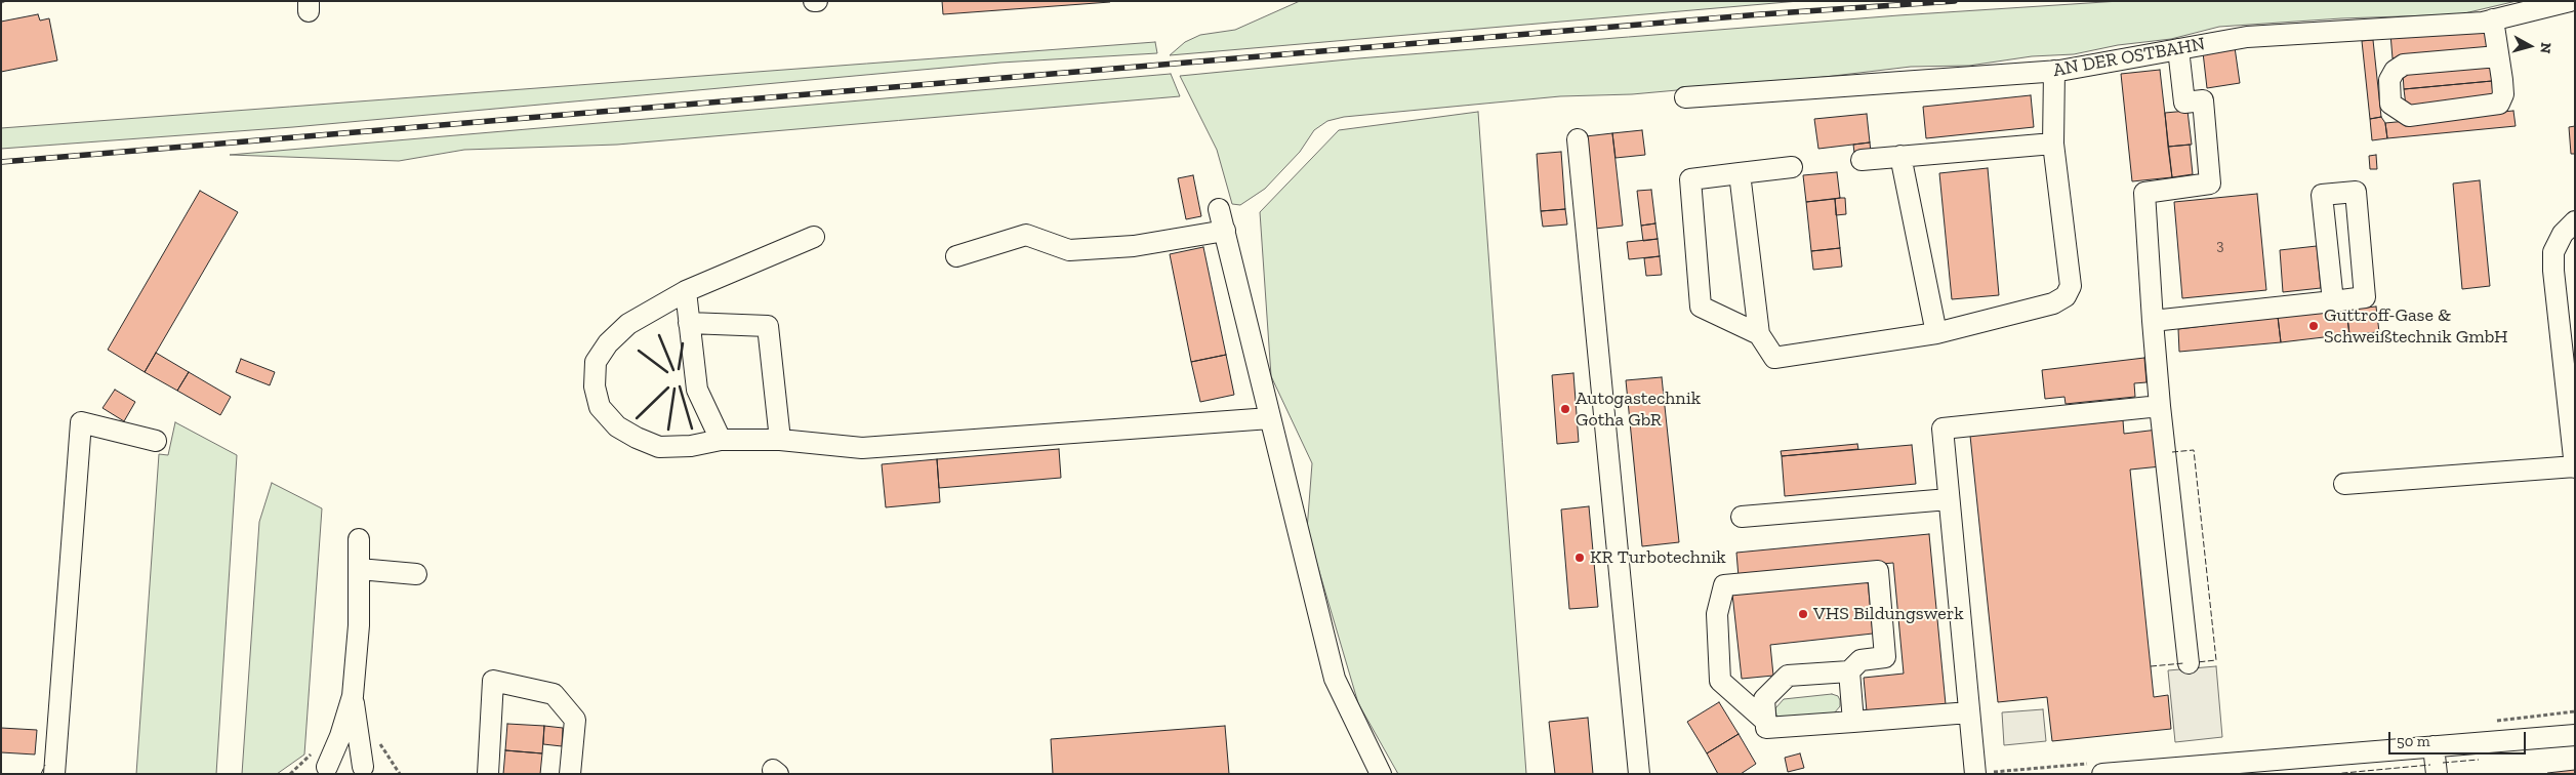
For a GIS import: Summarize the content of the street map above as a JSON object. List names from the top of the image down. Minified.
{"streets":{"street":["AN DER OSTBAHN"]},"places":["Guttroff-Gase & Schweißtechnik GmbH","Autogastechnik Gotha GbR","KR Turbotechnik","VHS Bildungswerk"],"house_numbers":["3"],"scale_bar":"50 m","north":"right"}
